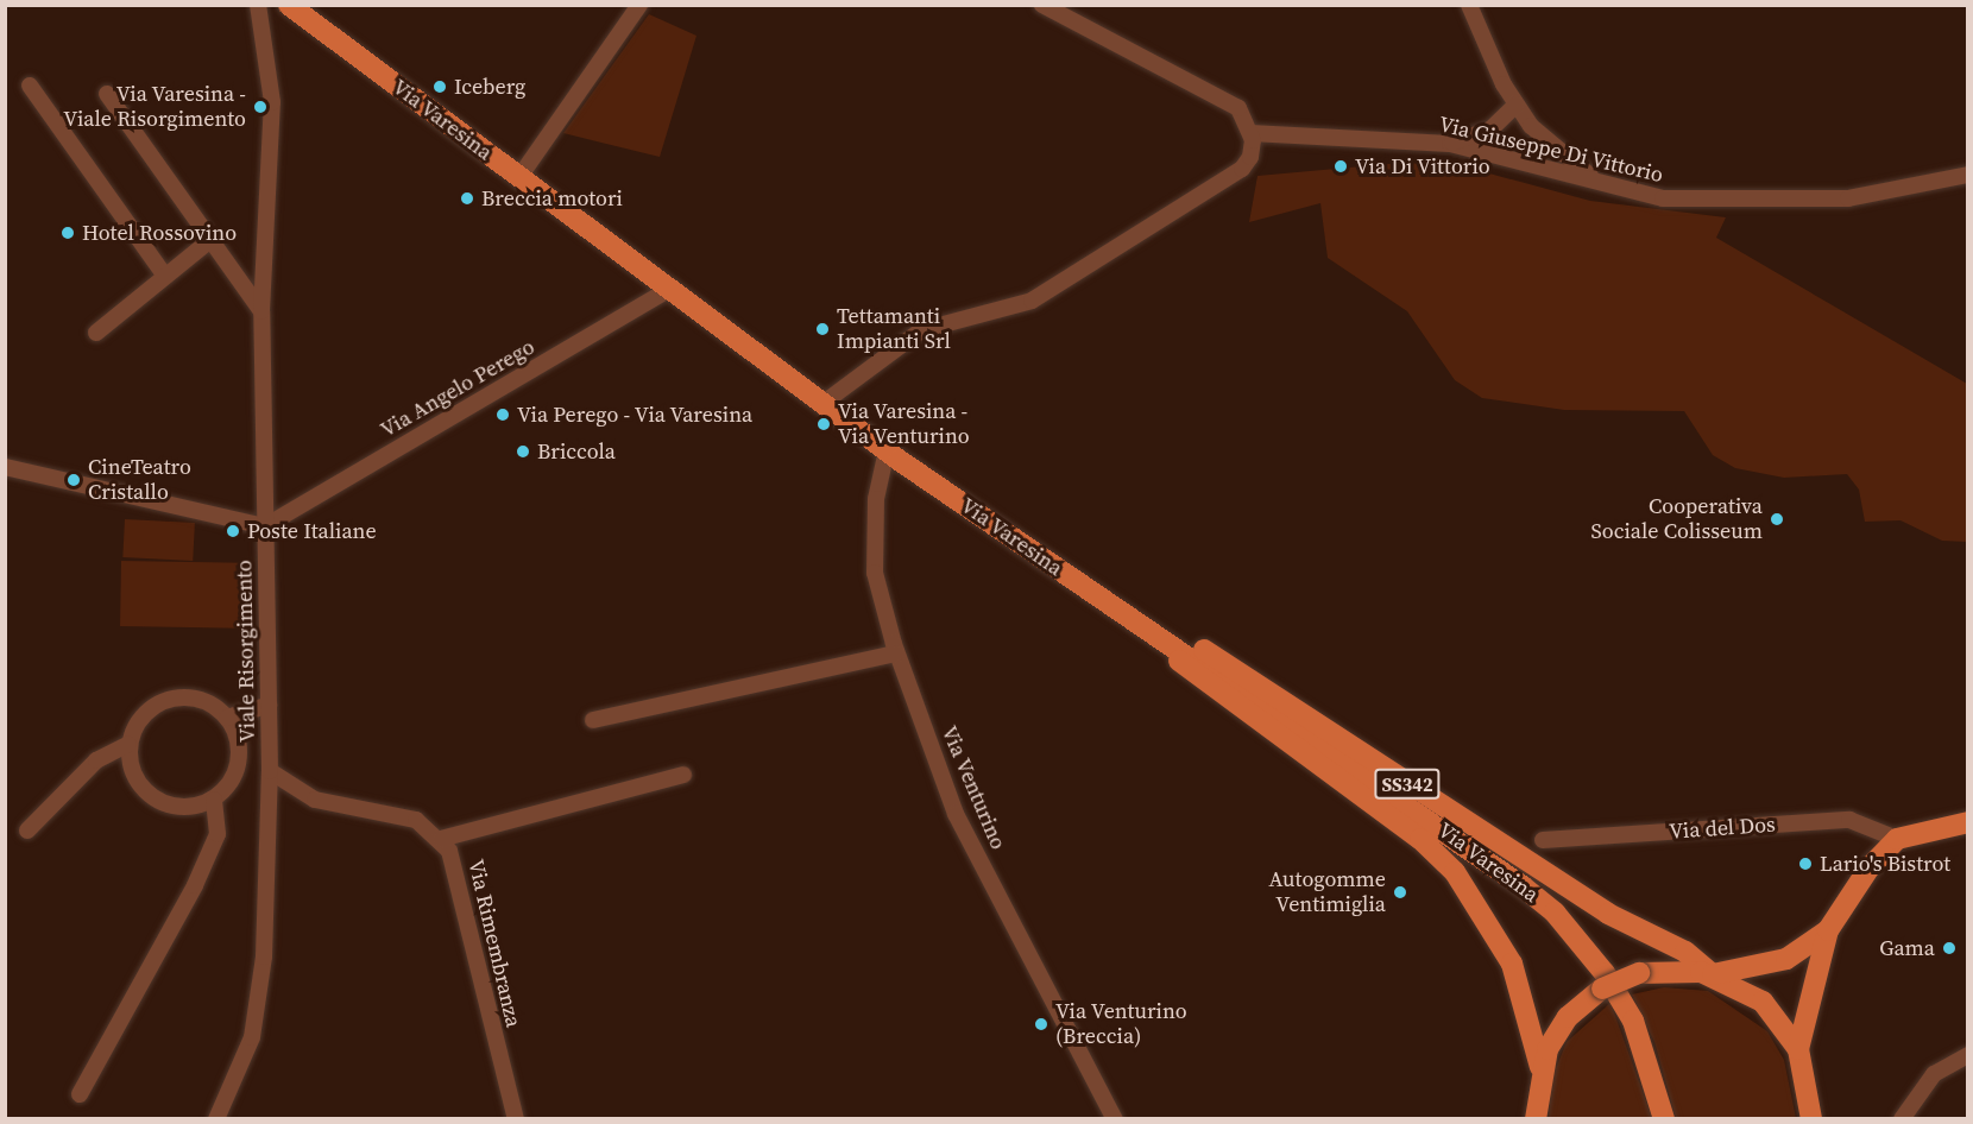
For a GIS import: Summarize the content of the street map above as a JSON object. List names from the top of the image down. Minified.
{"streets":{"main road":["Via Varesina","SS342"],"street":["Via Giuseppe Di Vittorio","Via Angelo Perego","Viale Risorgimento","Via Venturino","Via del Dos","Via Rimembranza"]},"crossings":[["Via Varesina","Via Angelo Perego"],["Via Varesina","SS342"],["Via Varesina","Via Venturino"],["Via Angelo Perego","Viale Risorgimento"],["Viale Risorgimento","Via Rimembranza"]],"places":["Iceberg","Via Varesina - Viale Risorgimento","Via Di Vittorio","Breccia motori","Hotel Rossovino","Tettamanti Impianti Srl","Via Perego - Via Varesina","Via Varesina - Via Venturino","Briccola","CineTeatro Cristallo","Cooperativa Sociale Colisseum","Poste Italiane","Lario's Bistrot","Autogomme Ventimiglia","Gama","Via Venturino (Breccia)"]}
